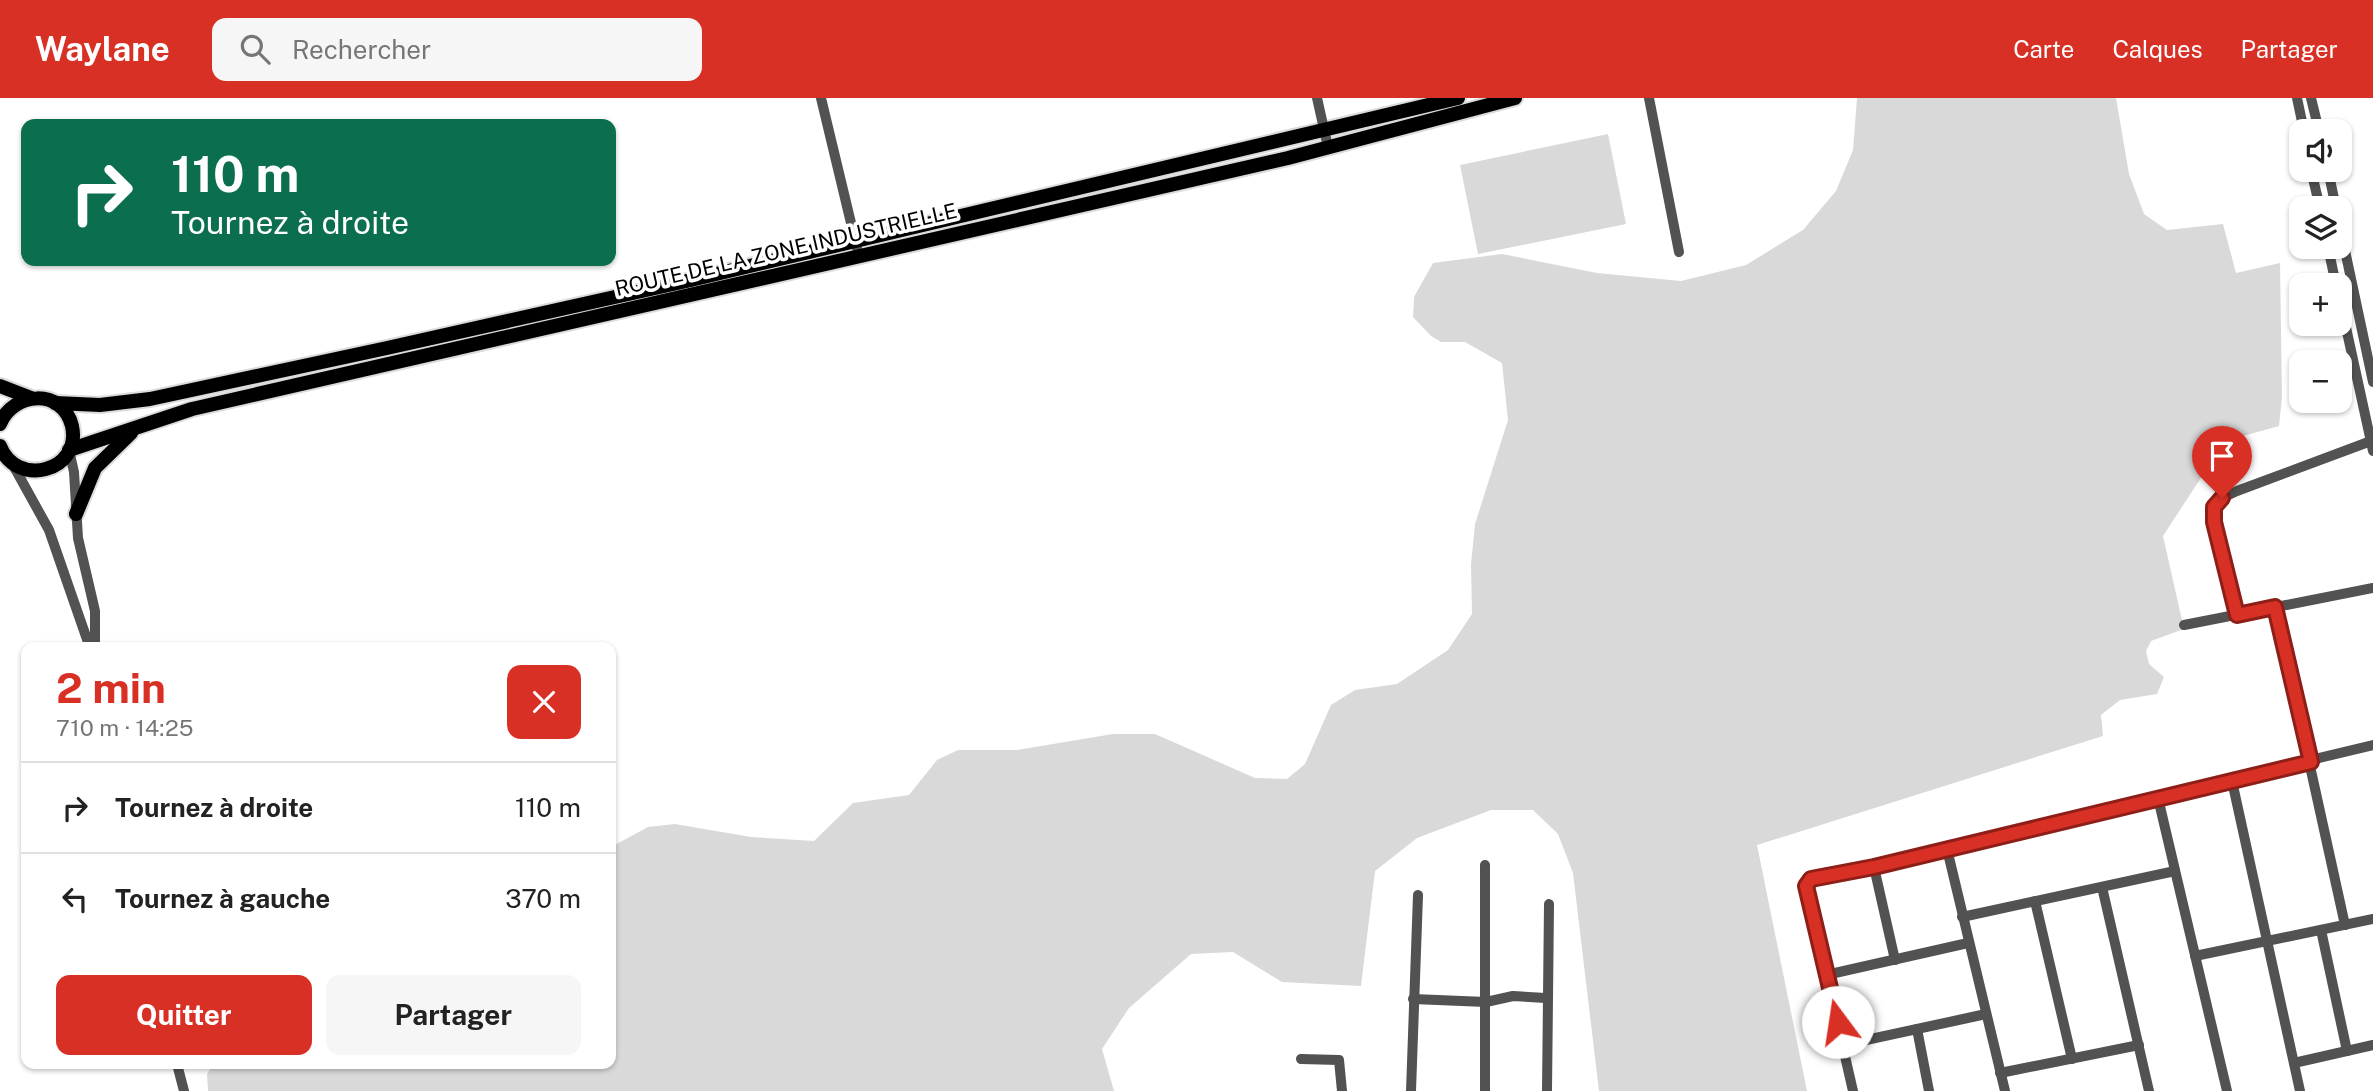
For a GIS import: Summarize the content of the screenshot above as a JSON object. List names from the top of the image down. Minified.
{"streets":{"main road":["ROUTE DE LA ZONE INDUSTRIELLE"]},"page":{"header":"Waylane","search":"Rechercher","nav":["Carte","Calques","Partager"],"map_buttons":["+","−"],"turn":["110 m","Tournez à droite"],"heading":["2 min","710 m · 14:25"],"list":[{"name":"Tournez à droite","value":"110 m"},{"name":"Tournez à gauche","value":"370 m"}],"buttons":["Quitter","Partager"]}}
